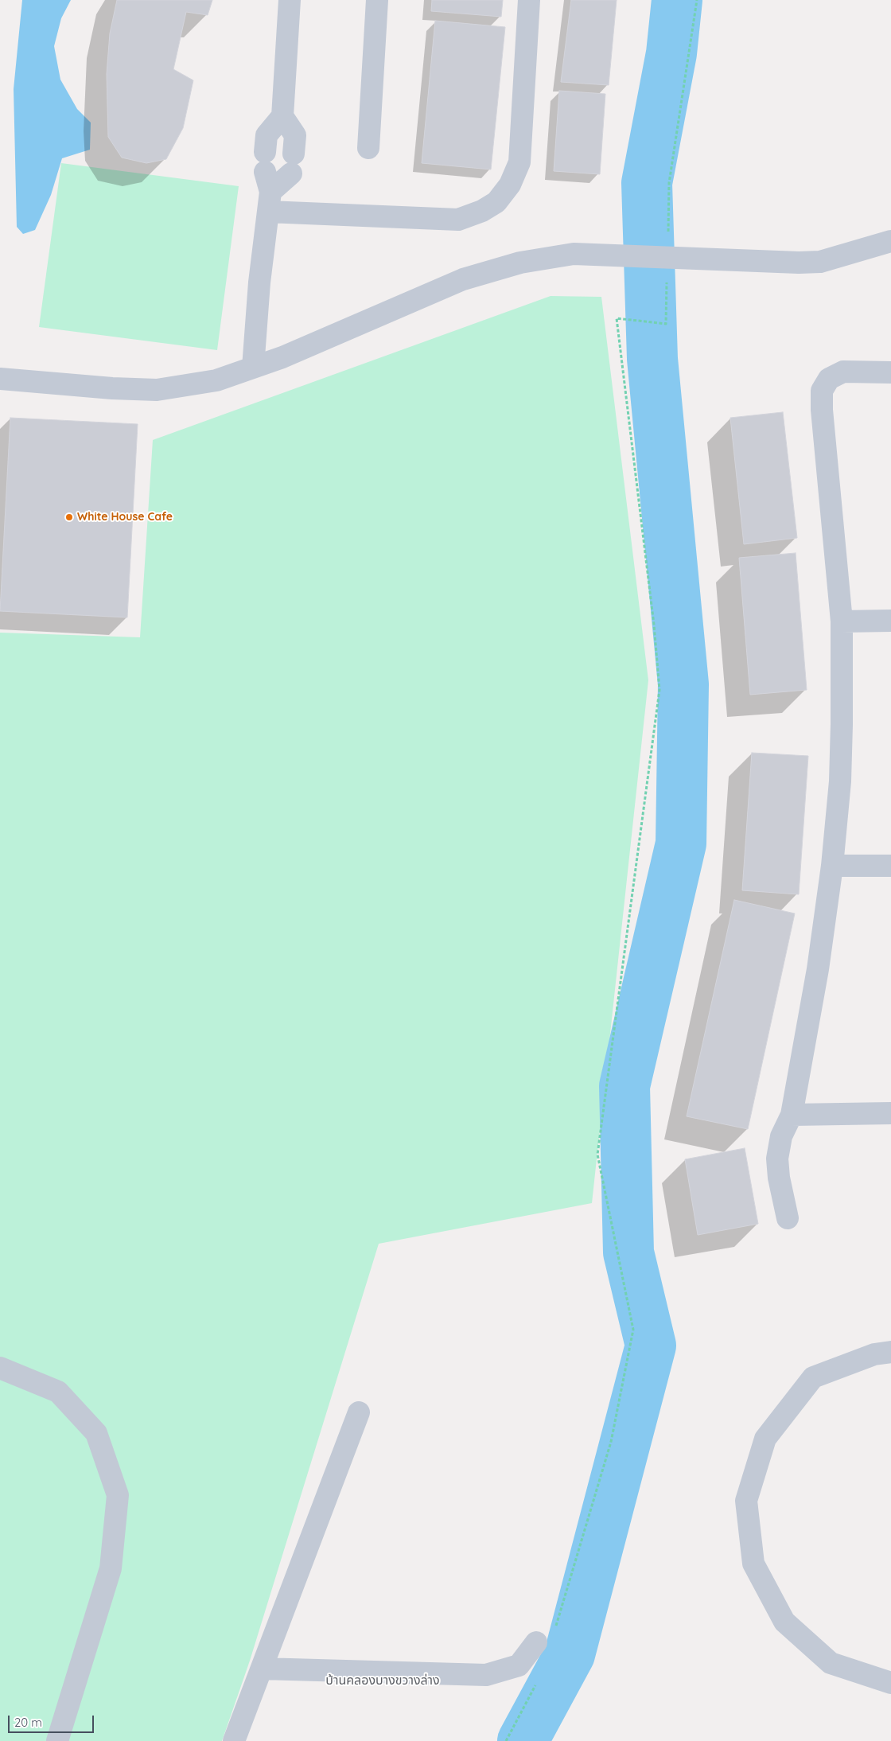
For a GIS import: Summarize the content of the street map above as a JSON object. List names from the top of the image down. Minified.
{"districts":["บ้านคลองบางขวางล่าง"],"places":["White House Cafe"],"scale_bar":"20 m"}
